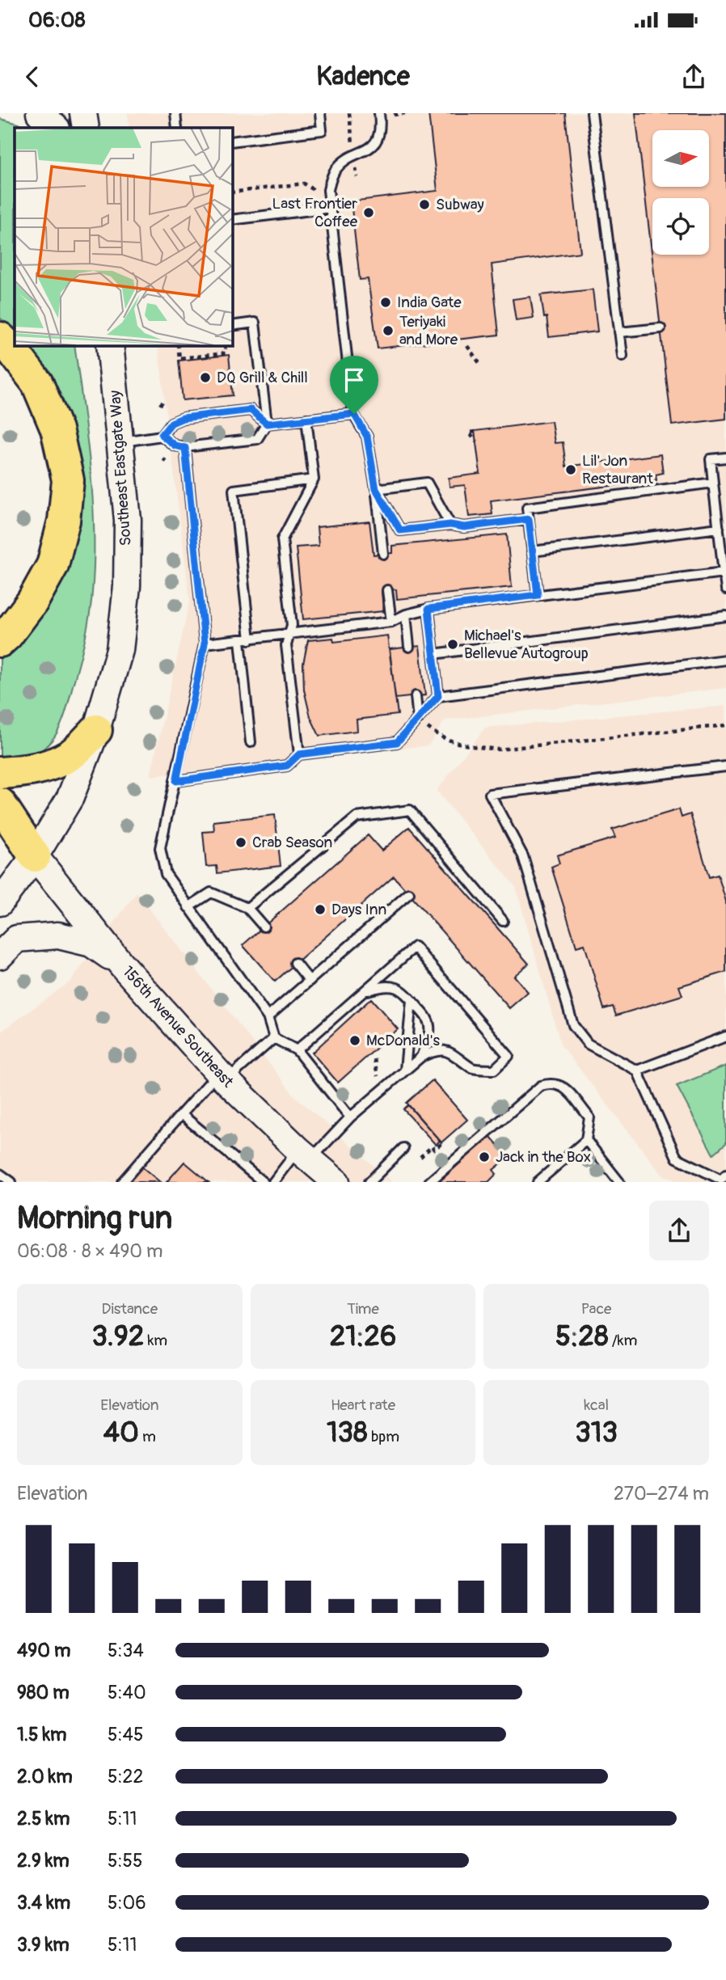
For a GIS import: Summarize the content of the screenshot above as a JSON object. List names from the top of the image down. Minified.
{"streets":{"main road":["Southeast Eastgate Way","156th Avenue Southeast"]},"crossings":[["Southeast Eastgate Way","156th Avenue Southeast"]],"places":["Subway","Last Frontier Coffee","India Gate","Teriyaki and More","DQ Grill & Chill","Lil' Jon Restaurant","Michael's Bellevue Autogroup","Crab Season","Days Inn","McDonald's","Jack in the Box"],"north":"right","page":{"status":"06:08","header":"Kadence","heading":["Morning run","06:08 · 8 × 490 m"],"stats":[["Distance","3.92 km"],["Time","21:26"],["Pace","5:28 /km"],["Elevation","40 m"],["Heart rate","138 bpm"],["kcal","313"]],"chart":["Elevation","270–274 m"],"list":[{"name":"490 m","note":"5:34"},{"name":"980 m","note":"5:40"},{"name":"1.5 km","note":"5:45"},{"name":"2.0 km","note":"5:22"},{"name":"2.5 km","note":"5:11"},{"name":"2.9 km","note":"5:55"},{"name":"3.4 km","note":"5:06"},{"name":"3.9 km","note":"5:11"}]}}
